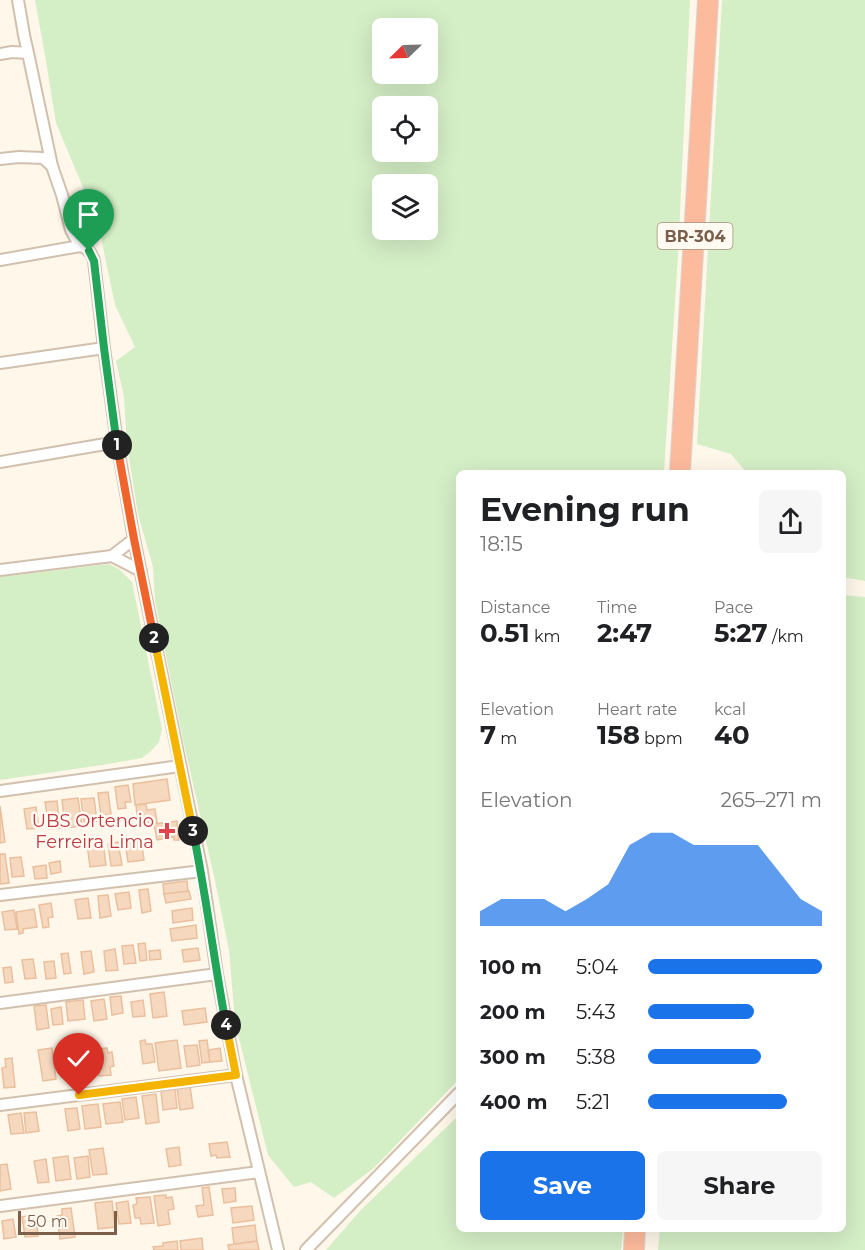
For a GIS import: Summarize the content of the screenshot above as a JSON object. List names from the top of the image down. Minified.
{"streets":{"highway":["BR-304"]},"places":{"health":["UBS Ortencio Ferreira Lima"]},"scale_bar":"50 m","north":"bottom left","page":{"pins":["1","2","3","4"],"heading":["Evening run","18:15"],"stats":[["Distance","0.51 km"],["Time","2:47"],["Pace","5:27 /km"],["Elevation","7 m"],["Heart rate","158 bpm"],["kcal","40"]],"chart":["Elevation","265–271 m"],"list":[{"name":"100 m","note":"5:04"},{"name":"200 m","note":"5:43"},{"name":"300 m","note":"5:38"},{"name":"400 m","note":"5:21"}],"buttons":["Save","Share"],"scale":"50 m"}}
